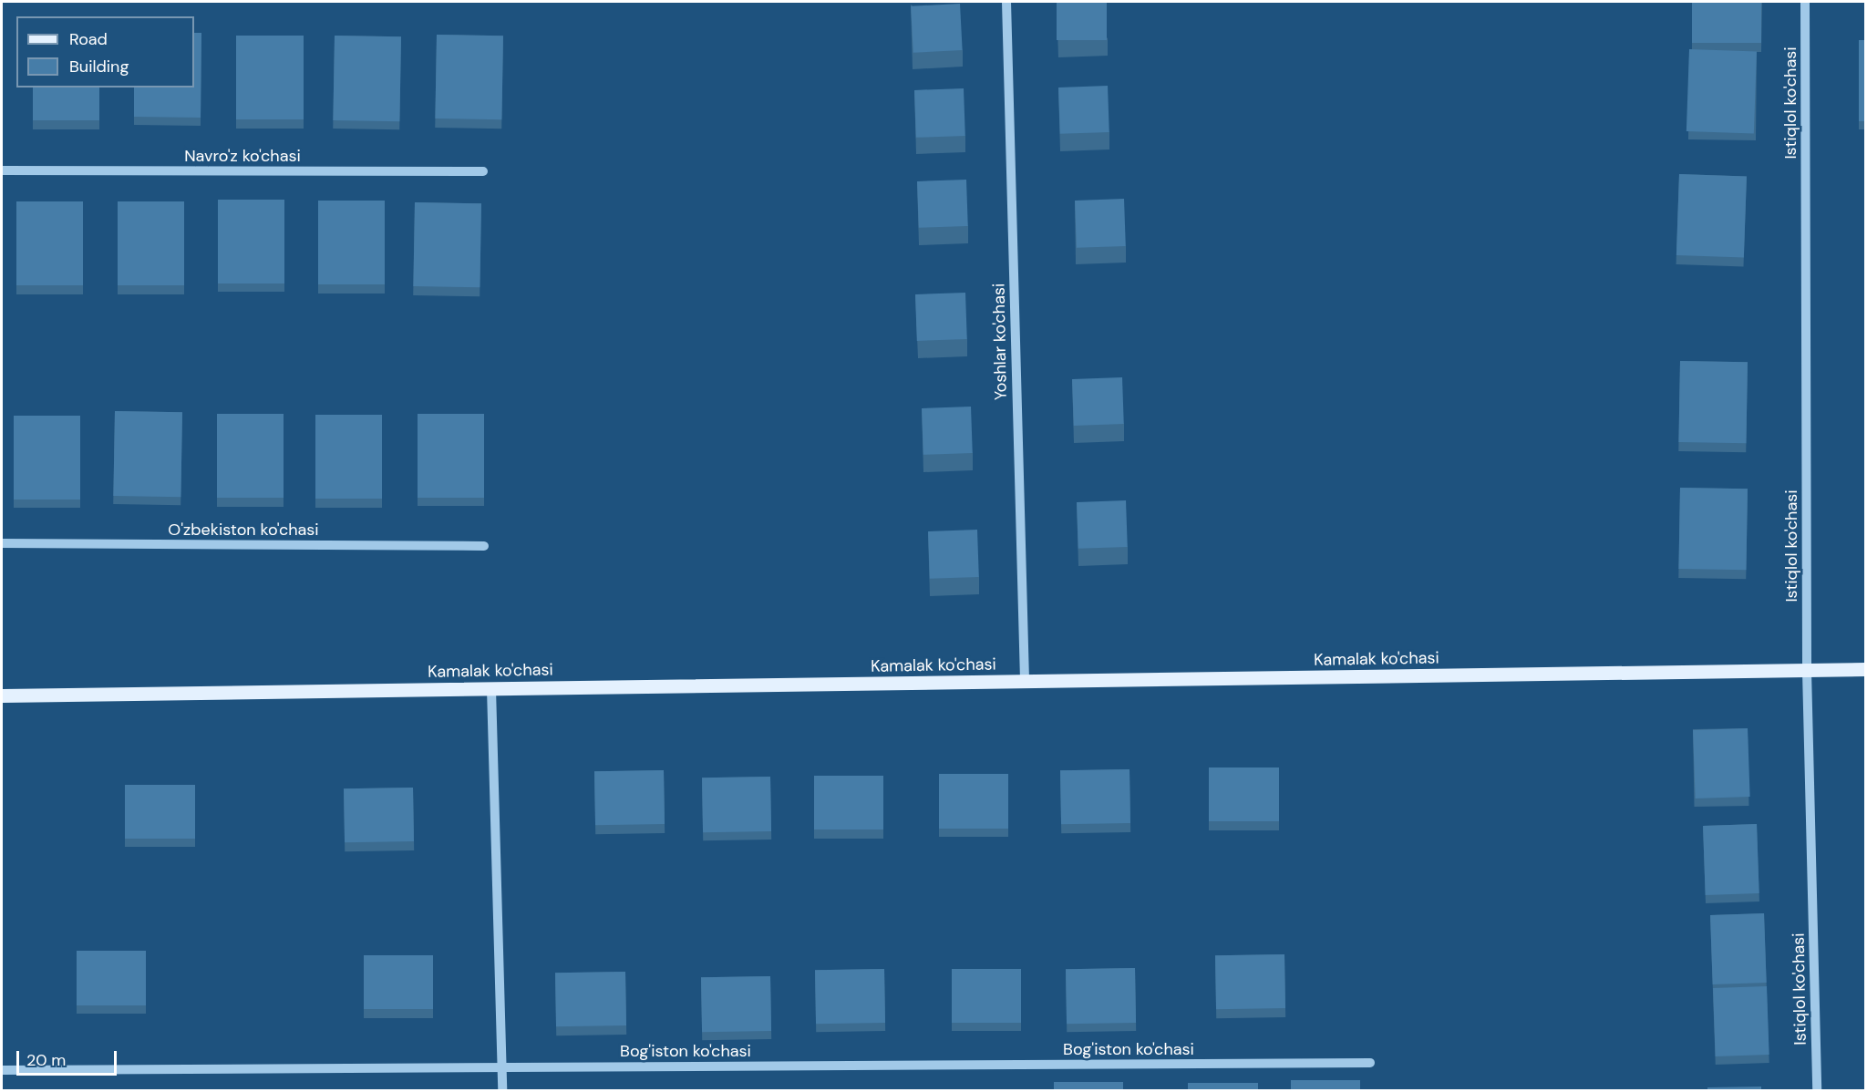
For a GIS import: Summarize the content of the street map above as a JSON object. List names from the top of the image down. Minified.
{"streets":{"main road":["Kamalak ko'chasi"],"street":["Istiqlol ko'chasi","Navro'z ko'chasi","Yoshlar ko'chasi","O'zbekiston ko'chasi","Bog'iston ko'chasi"]},"crossings":[["Istiqlol ko'chasi","Kamalak ko'chasi"],["Yoshlar ko'chasi","Kamalak ko'chasi"]],"legend":["Road","Building"],"scale_bar":"20 m"}
